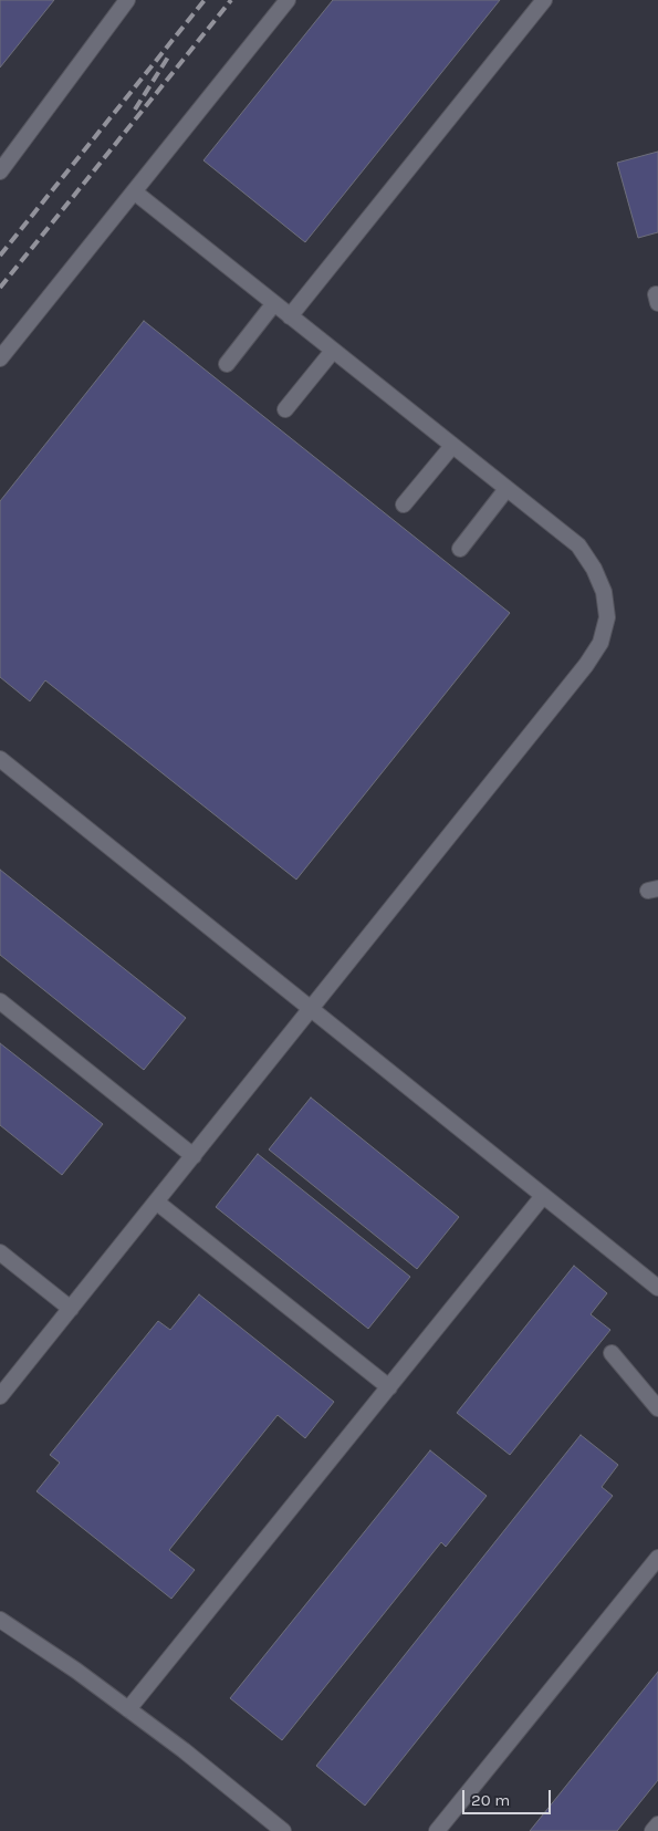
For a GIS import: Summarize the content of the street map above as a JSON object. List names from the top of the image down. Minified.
{"scale_bar":"20 m"}
